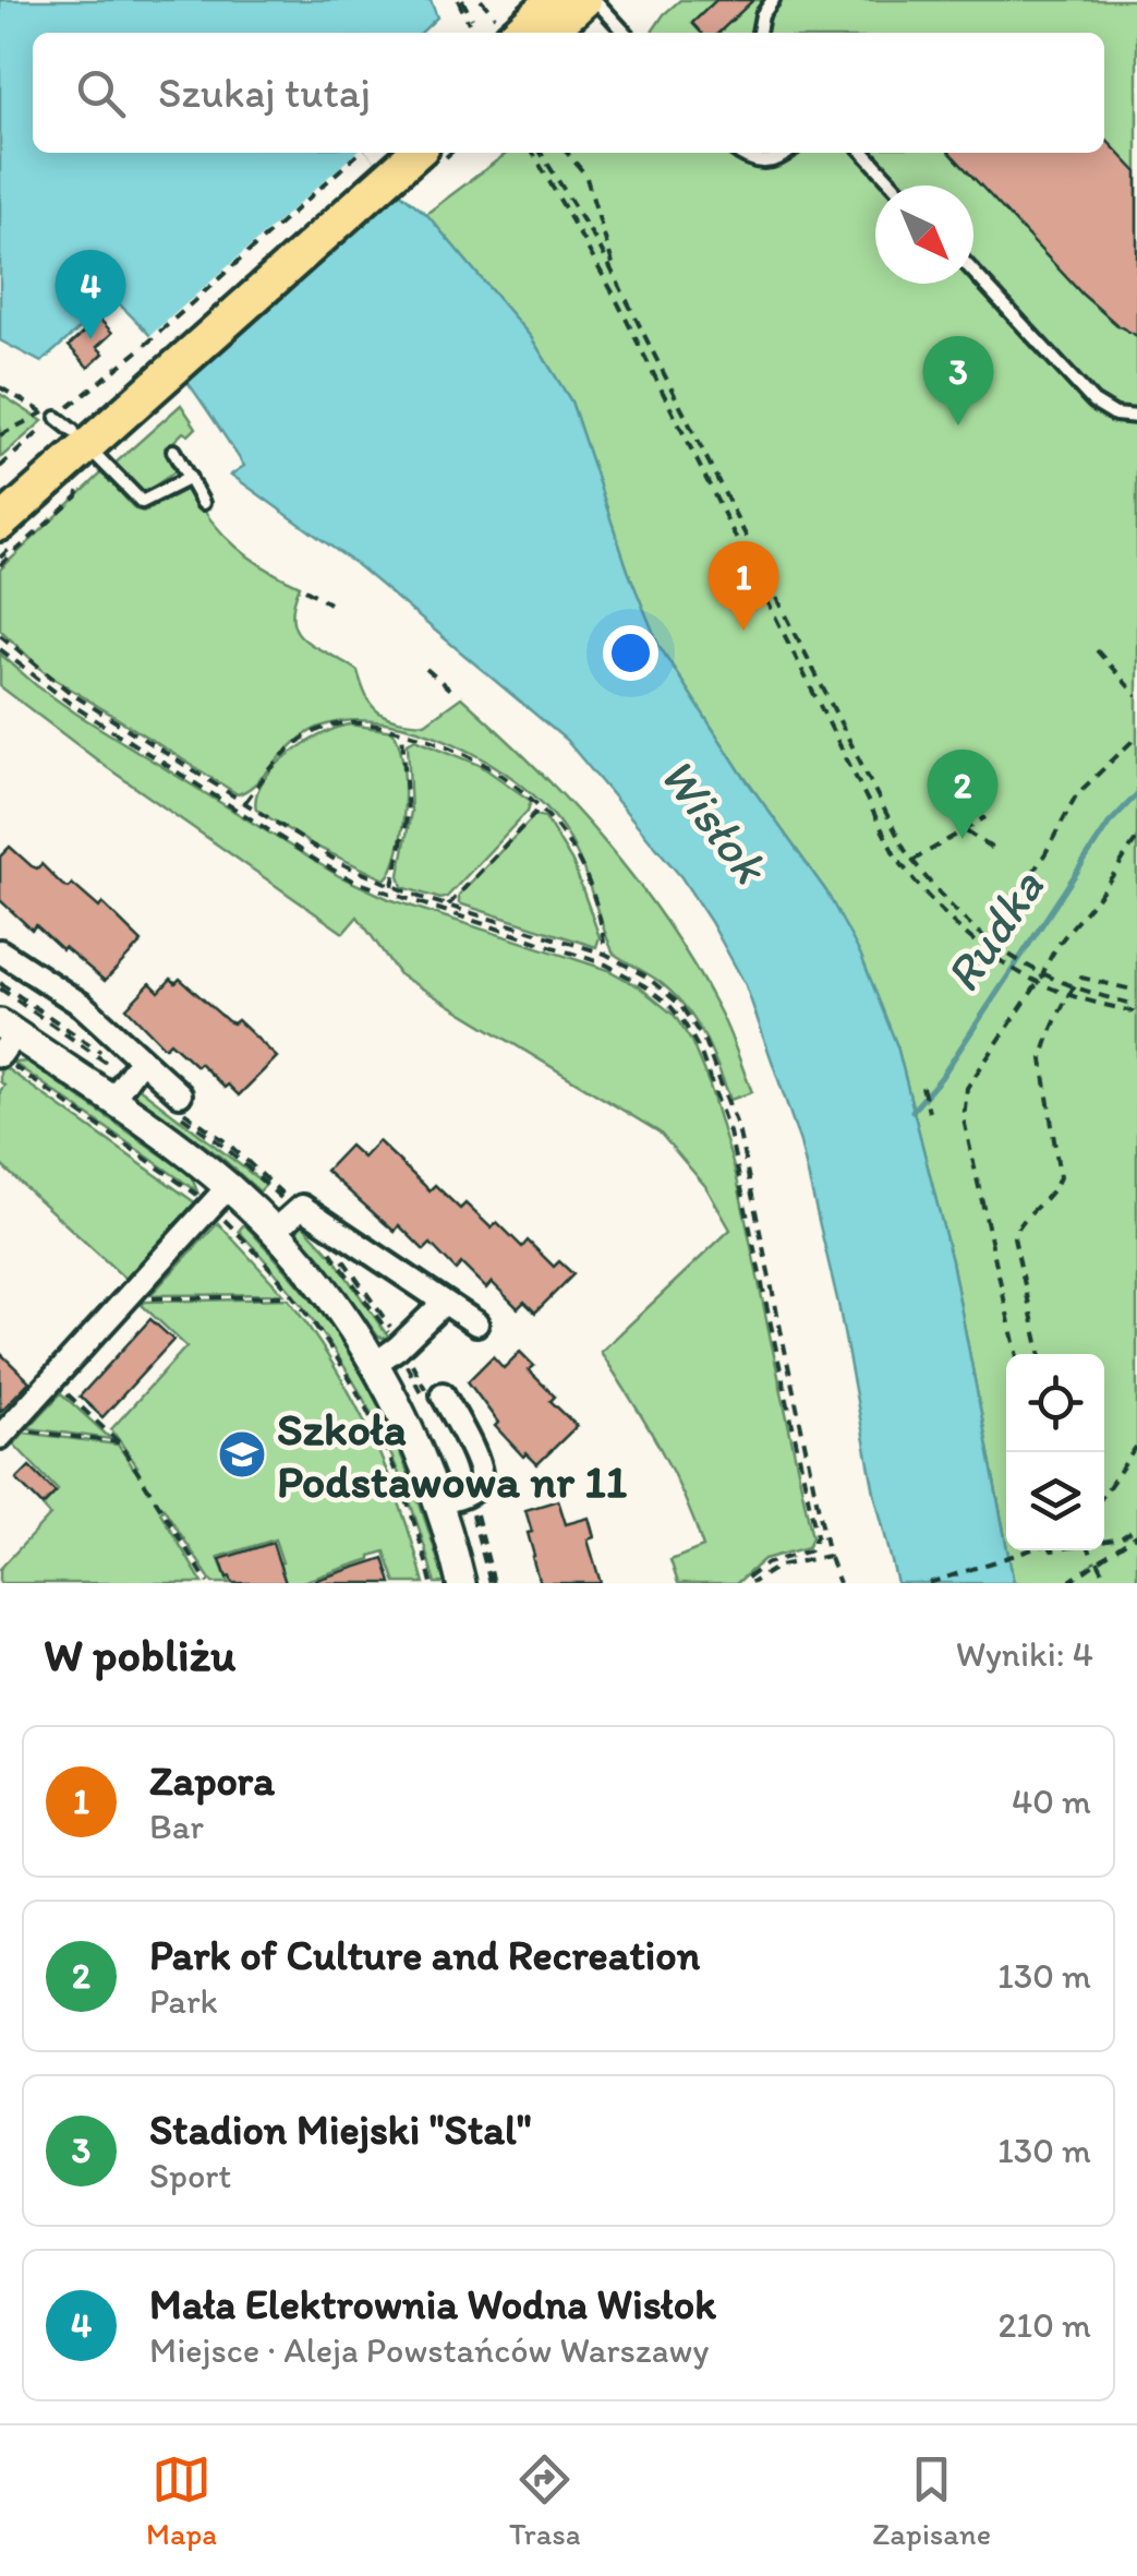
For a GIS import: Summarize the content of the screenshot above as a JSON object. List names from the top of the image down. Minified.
{"water":["Wisłok","Rudka"],"places":{"school or university":["Szkoła Podstawowa nr 11"]},"north":"bottom right","page":{"search":"Szukaj tutaj","pins":["4","3","1","2"],"heading":["W pobliżu","Wyniki: 4"],"list":[{"mark":"1","name":"Zapora","note":"Bar","value":"40 m"},{"mark":"2","name":"Park of Culture and Recreation","note":"Park","value":"130 m"},{"mark":"3","name":"Stadion Miejski \"Stal\"","note":"Sport","value":"130 m"},{"mark":"4","name":"Mała Elektrownia Wodna Wisłok","note":"Miejsce · Aleja Powstańców Warszawy","value":"210 m"}],"nav":["Mapa","Trasa","Zapisane"]}}
